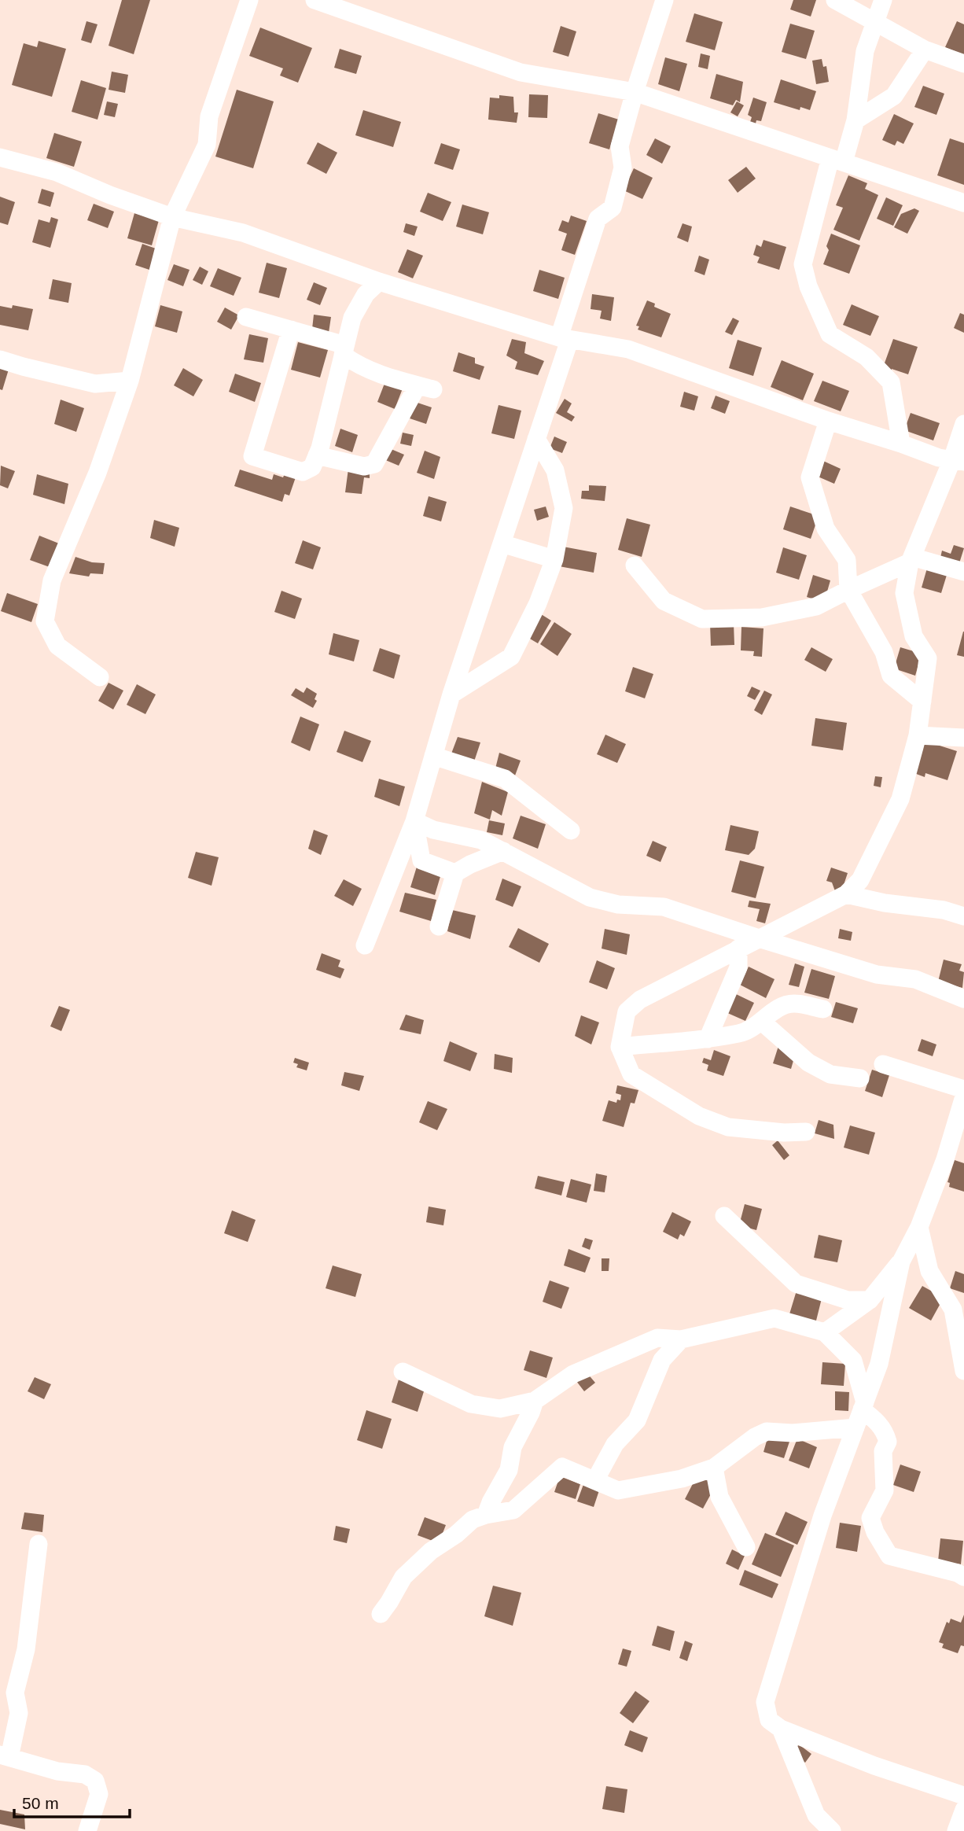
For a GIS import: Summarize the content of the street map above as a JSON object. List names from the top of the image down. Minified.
{"scale_bar":"50 m"}
